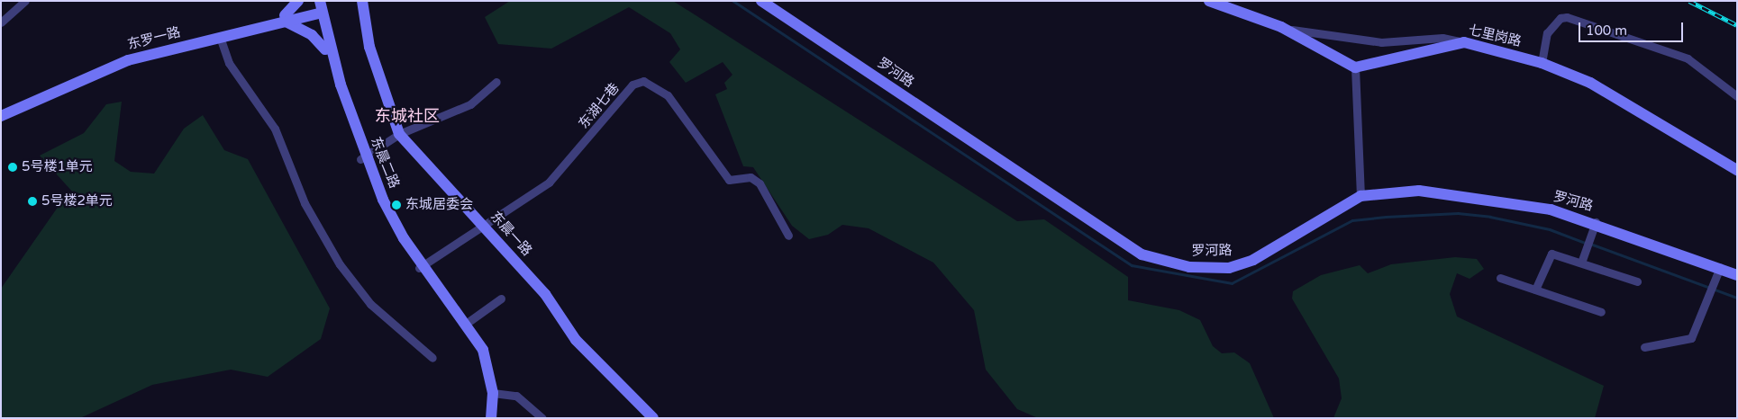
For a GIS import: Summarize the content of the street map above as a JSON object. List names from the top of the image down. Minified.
{"streets":{"main road":["七里岗路","东罗一路","罗河路","东晨二路","东晨一路"],"street":["东湖七巷"]},"crossings":[["东罗一路","东晨二路"],["东湖七巷","东晨二路"],["东湖七巷","东晨一路"]],"districts":["东城社区"],"places":["5号楼1单元","5号楼2单元","东城居委会"],"scale_bar":"100 m"}
